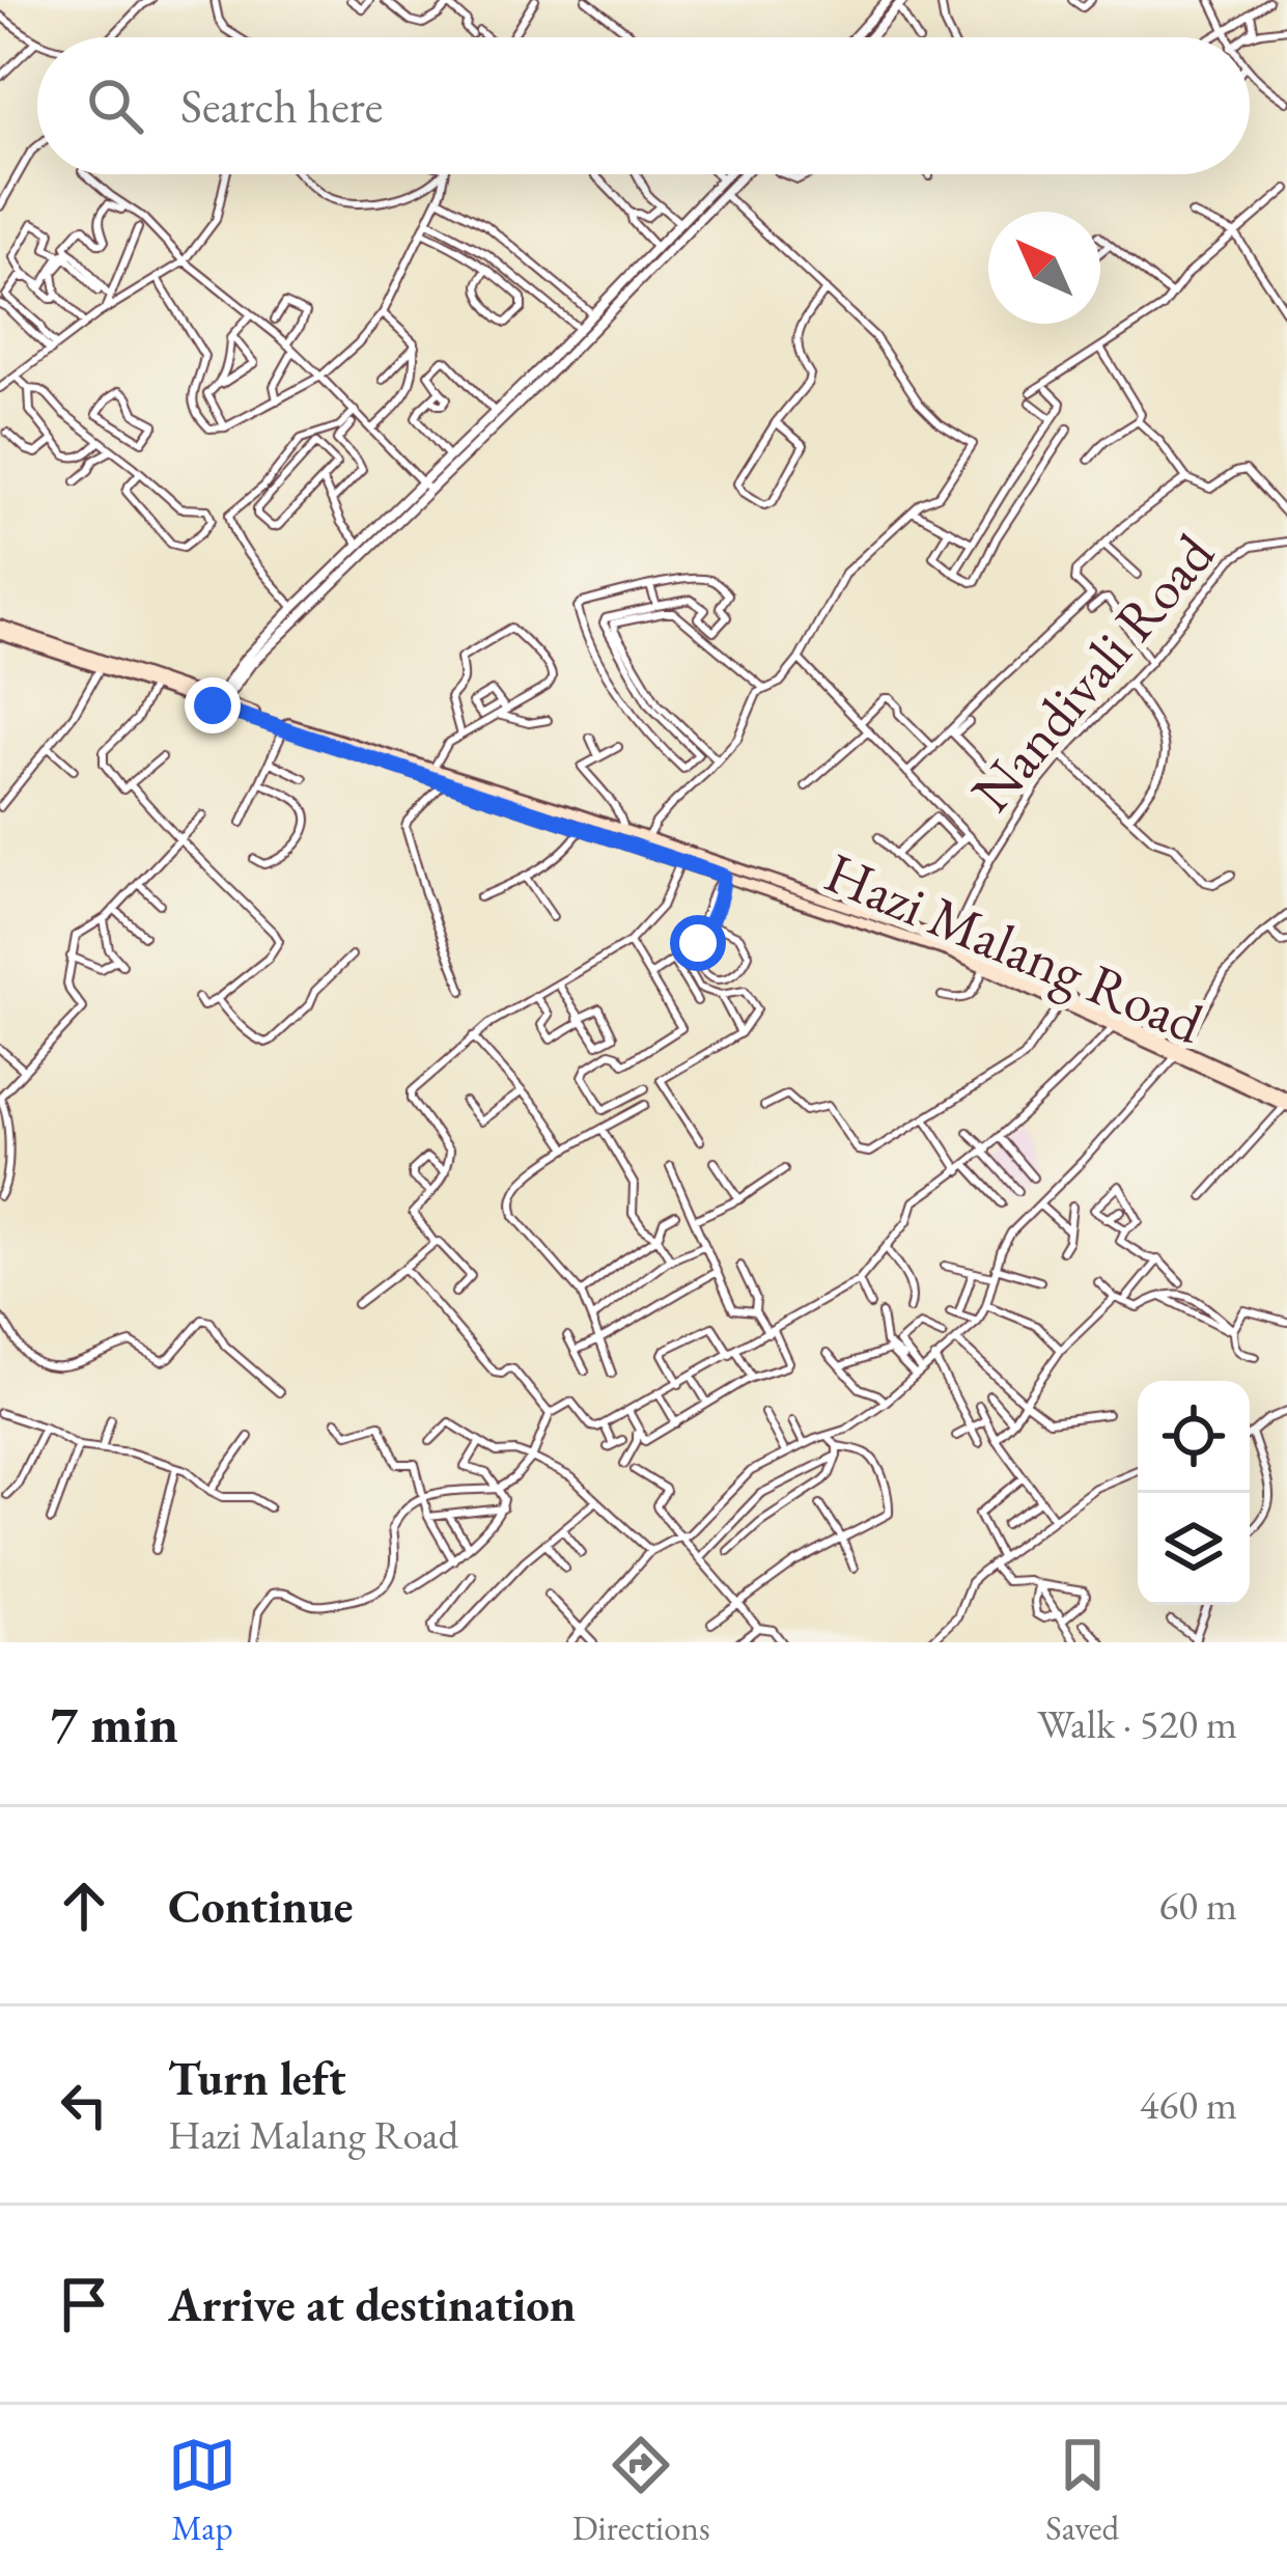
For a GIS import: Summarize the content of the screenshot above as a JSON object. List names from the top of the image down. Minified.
{"streets":{"main road":["Hazi Malang Road"],"street":["Nandivali Road"]},"crossings":[["Nandivali Road","Hazi Malang Road"]],"north":"top left","page":{"search":"Search here","heading":["7 min","Walk · 520 m"],"list":[["Continue","60 m"],["Turn left","Hazi Malang Road","460 m"],"Arrive at destination"],"nav":["Map","Directions","Saved"]}}
